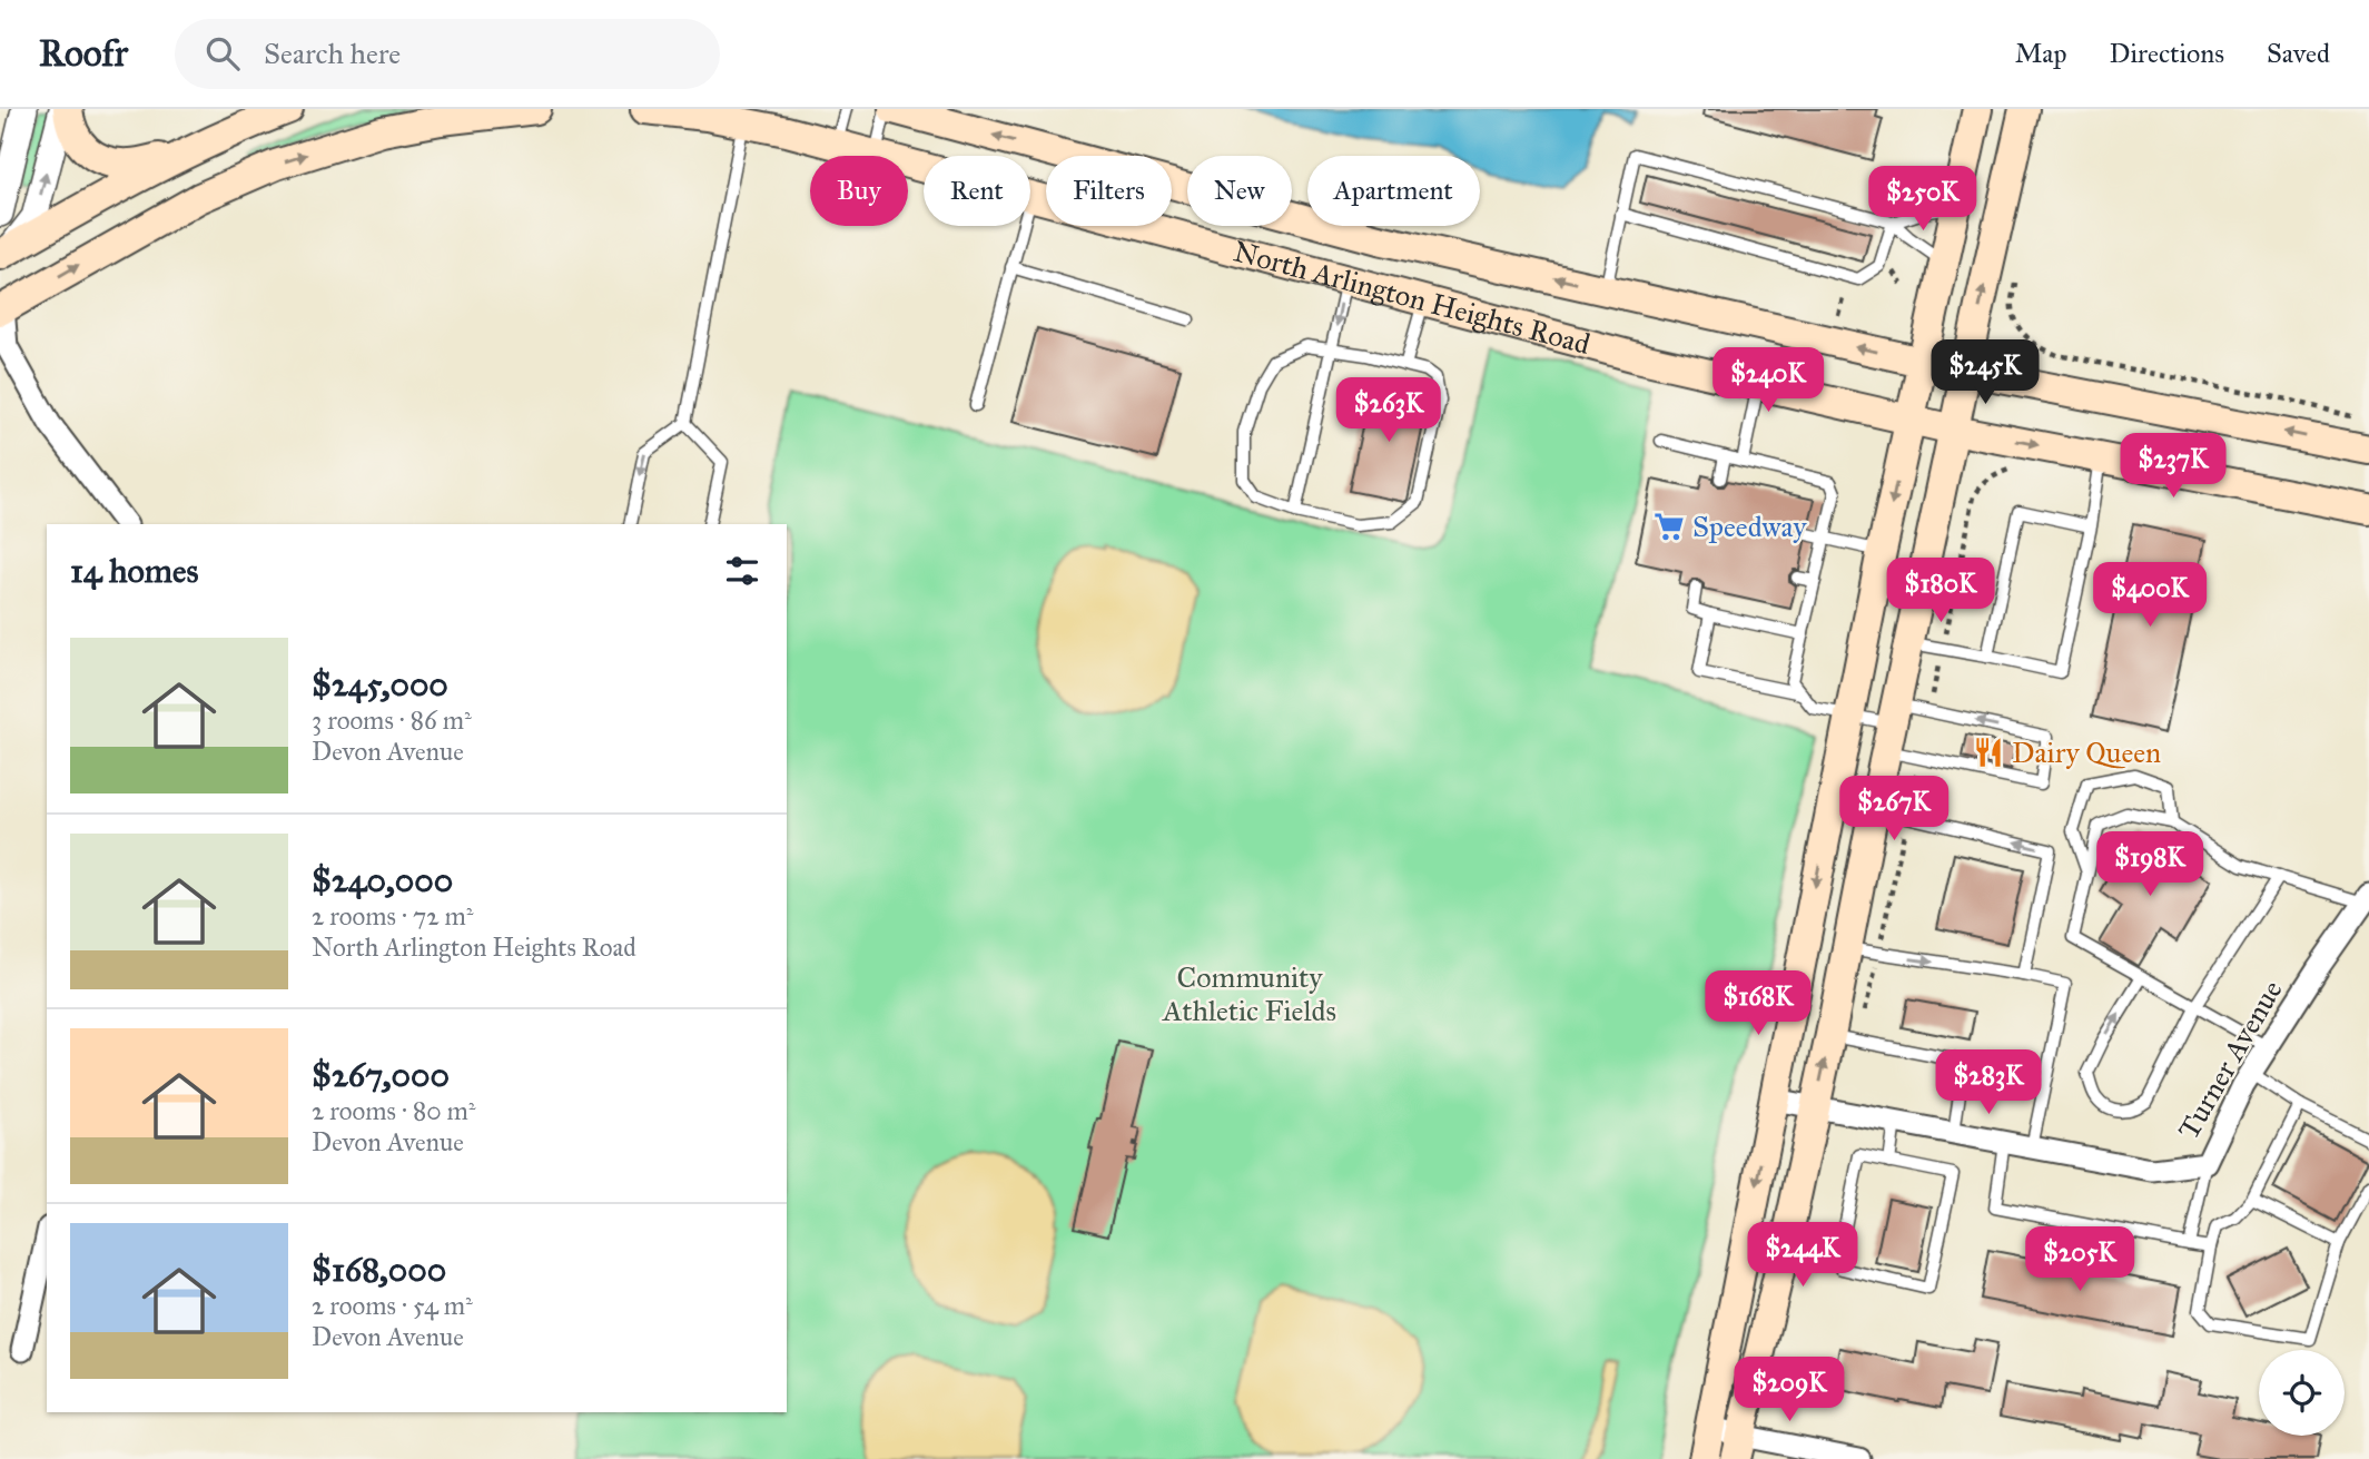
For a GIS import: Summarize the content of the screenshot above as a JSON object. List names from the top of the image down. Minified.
{"streets":{"main road":["North Arlington Heights Road"],"street":["Turner Avenue"]},"parks":["Community Athletic Fields"],"places":{"supermarket":["Speedway"],"restaurant":["Dairy Queen"]},"page":{"header":"Roofr","search":"Search here","nav":["Map","Directions","Saved"],"chip":["Buy","Rent","Filters","New","Apartment"],"price":["$250K","$245K","$240K","$263K","$237K","$180K","$400K","$267K","$198K","$168K","$283K","$244K","$205K","$209K"],"heading":"14 homes","list":[{"name":"$245,000","note":"3 rooms · 86 m² · Devon Avenue"},{"name":"$240,000","note":"2 rooms · 72 m² · North Arlington Heights Road"},{"name":"$267,000","note":"2 rooms · 80 m² · Devon Avenue"},{"name":"$168,000","note":"2 rooms · 54 m² · Devon Avenue"}]}}
